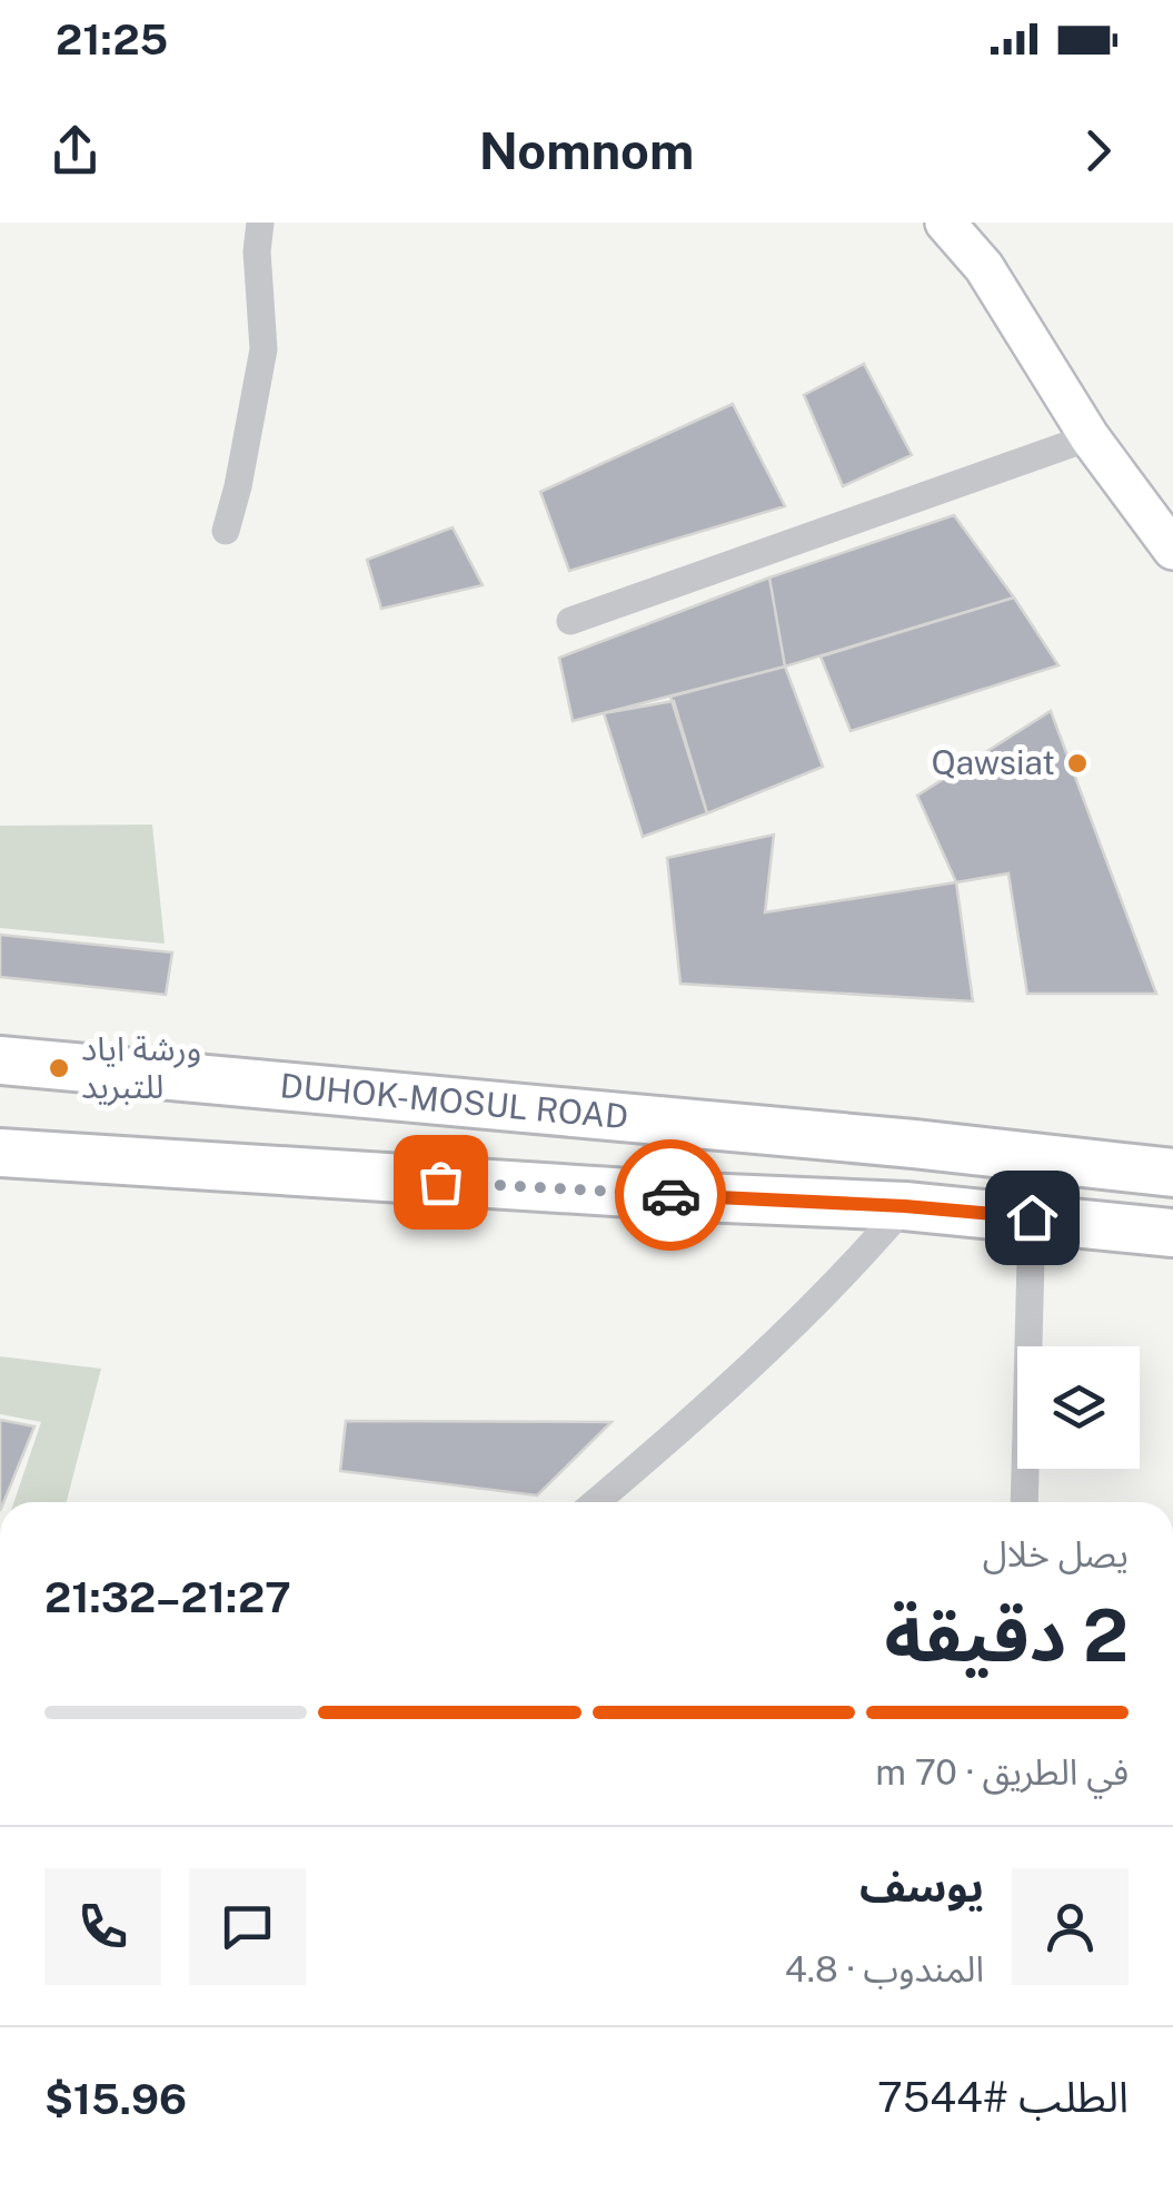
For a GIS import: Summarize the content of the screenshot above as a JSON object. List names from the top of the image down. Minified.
{"streets":{"highway":["DUHOK-MOSUL ROAD"]},"places":["Qawsiat","ورشة اياد للتبريد"],"page":{"status":"21:25","header":"Nomnom","heading":["2 دقيقة","يصل خلال","21:27–21:32"],"panel":["يوسف","المندوب · 4.8","الطلب #7544","$15.96"],"bar":"في الطريق · 70 m"}}
